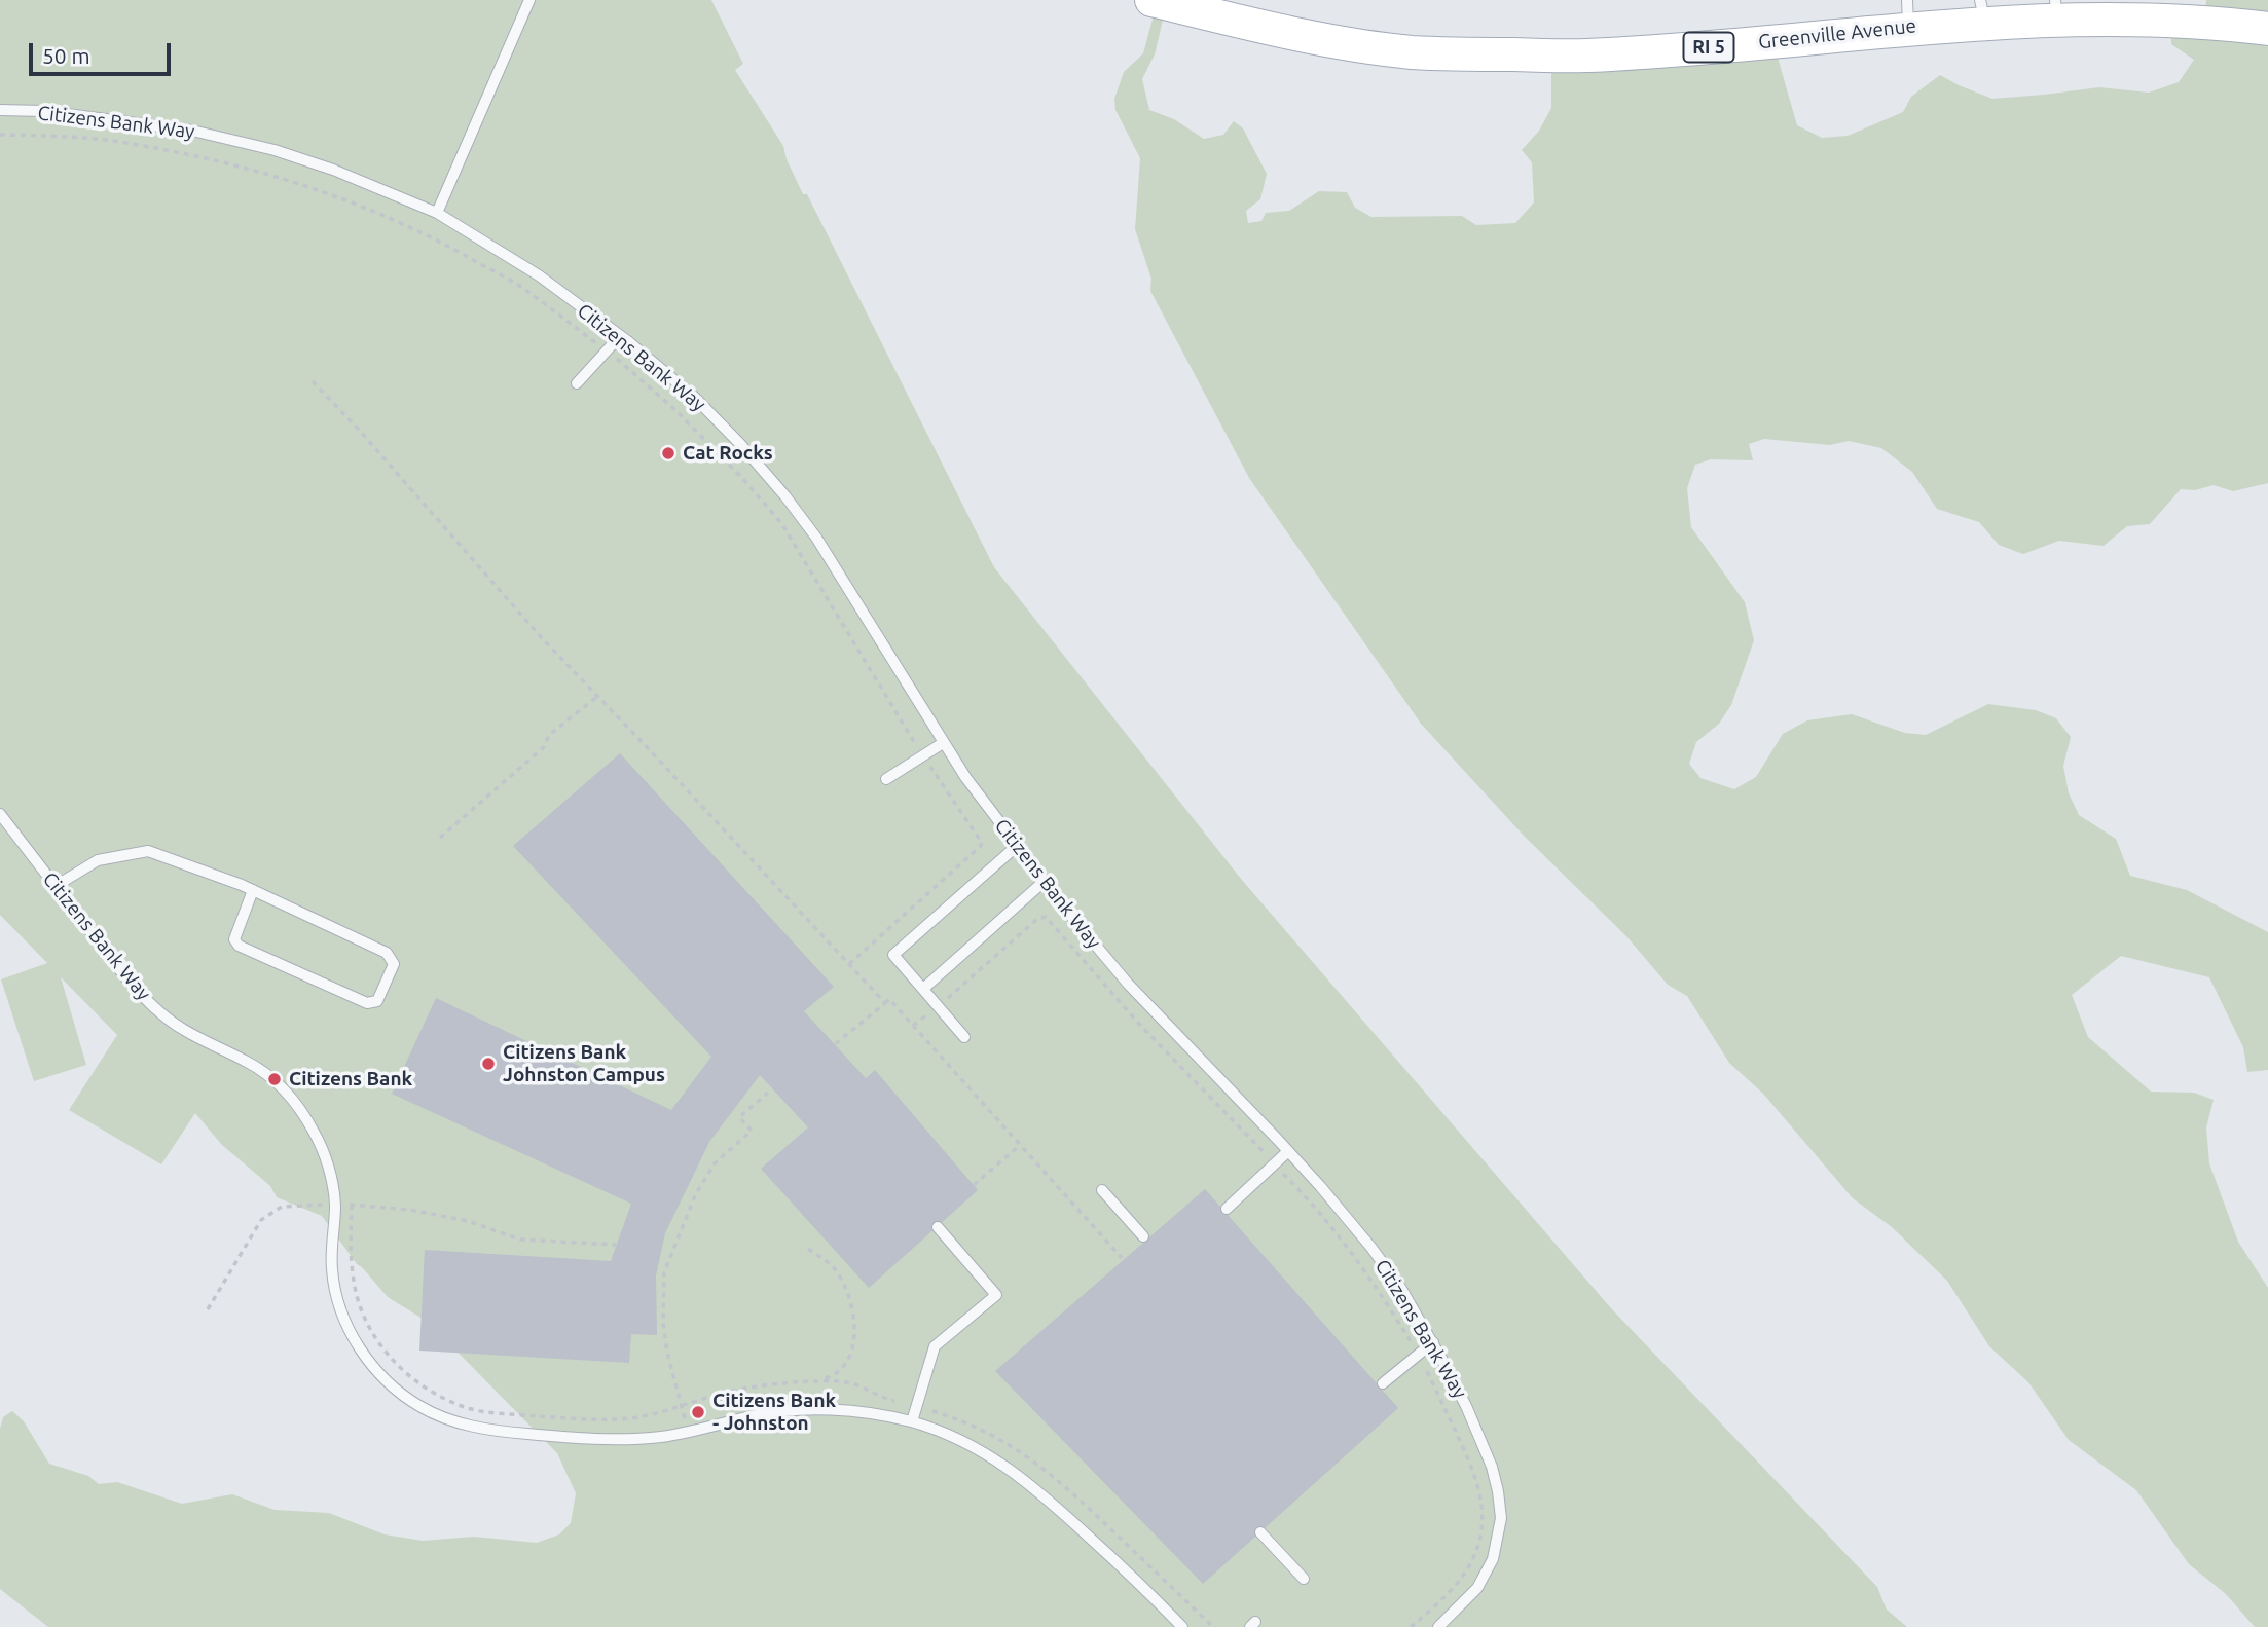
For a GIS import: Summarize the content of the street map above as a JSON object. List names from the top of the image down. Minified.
{"streets":{"main road":["Greenville Avenue","RI 5"],"lane":["Citizens Bank Way"]},"places":["Cat Rocks","Citizens Bank Johnston Campus","Citizens Bank","Citizens Bank - Johnston"],"scale_bar":"50 m"}
